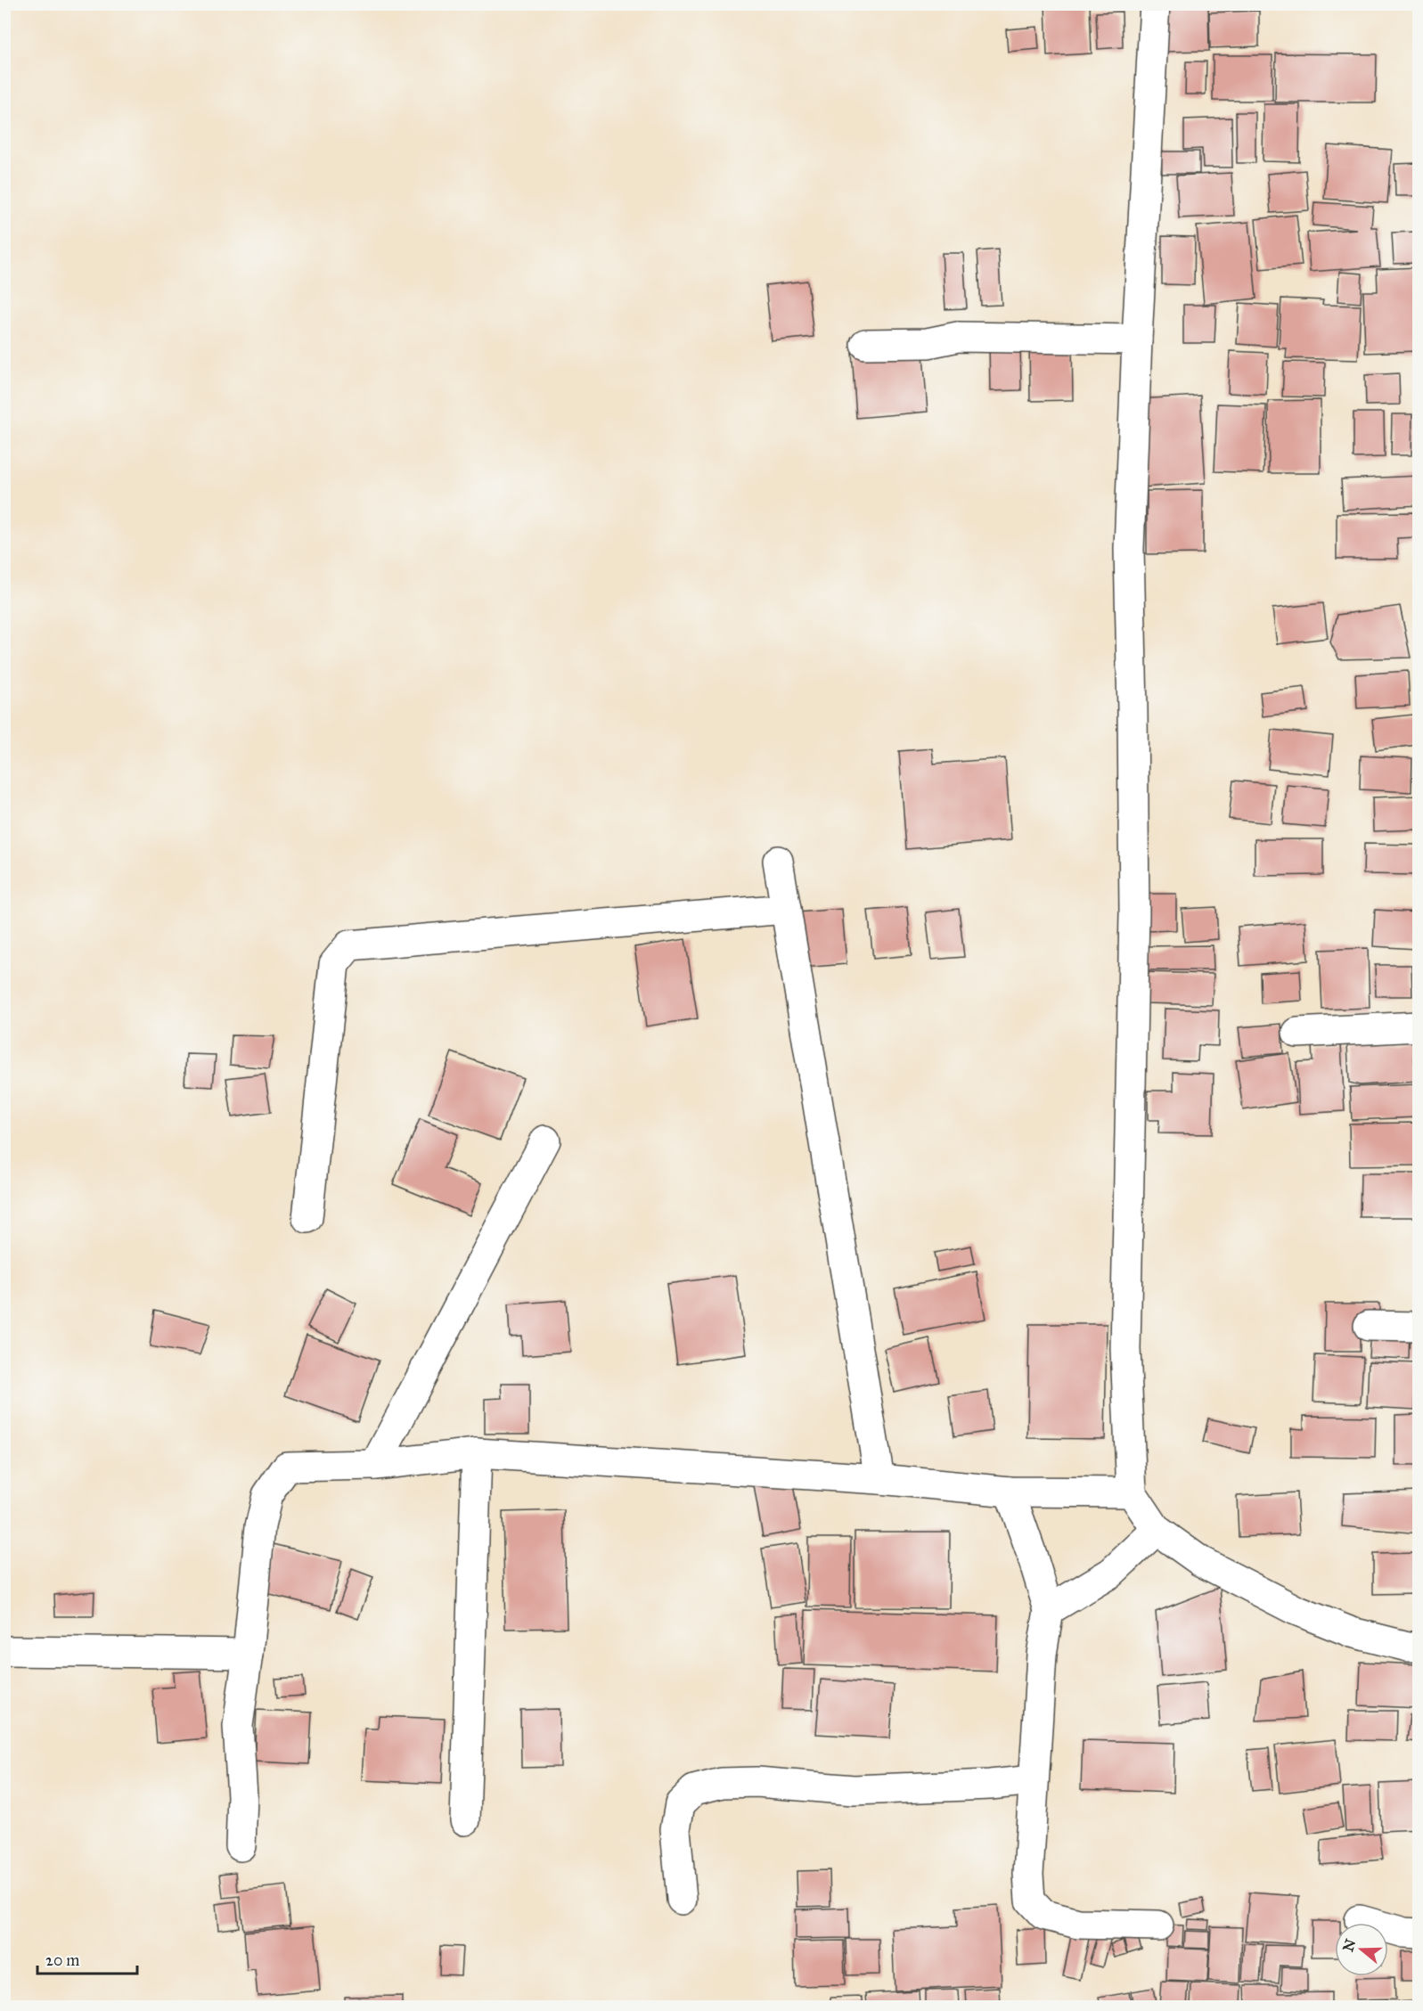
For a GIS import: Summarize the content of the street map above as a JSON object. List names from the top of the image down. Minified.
{"scale_bar":"20 m","north":"left"}
